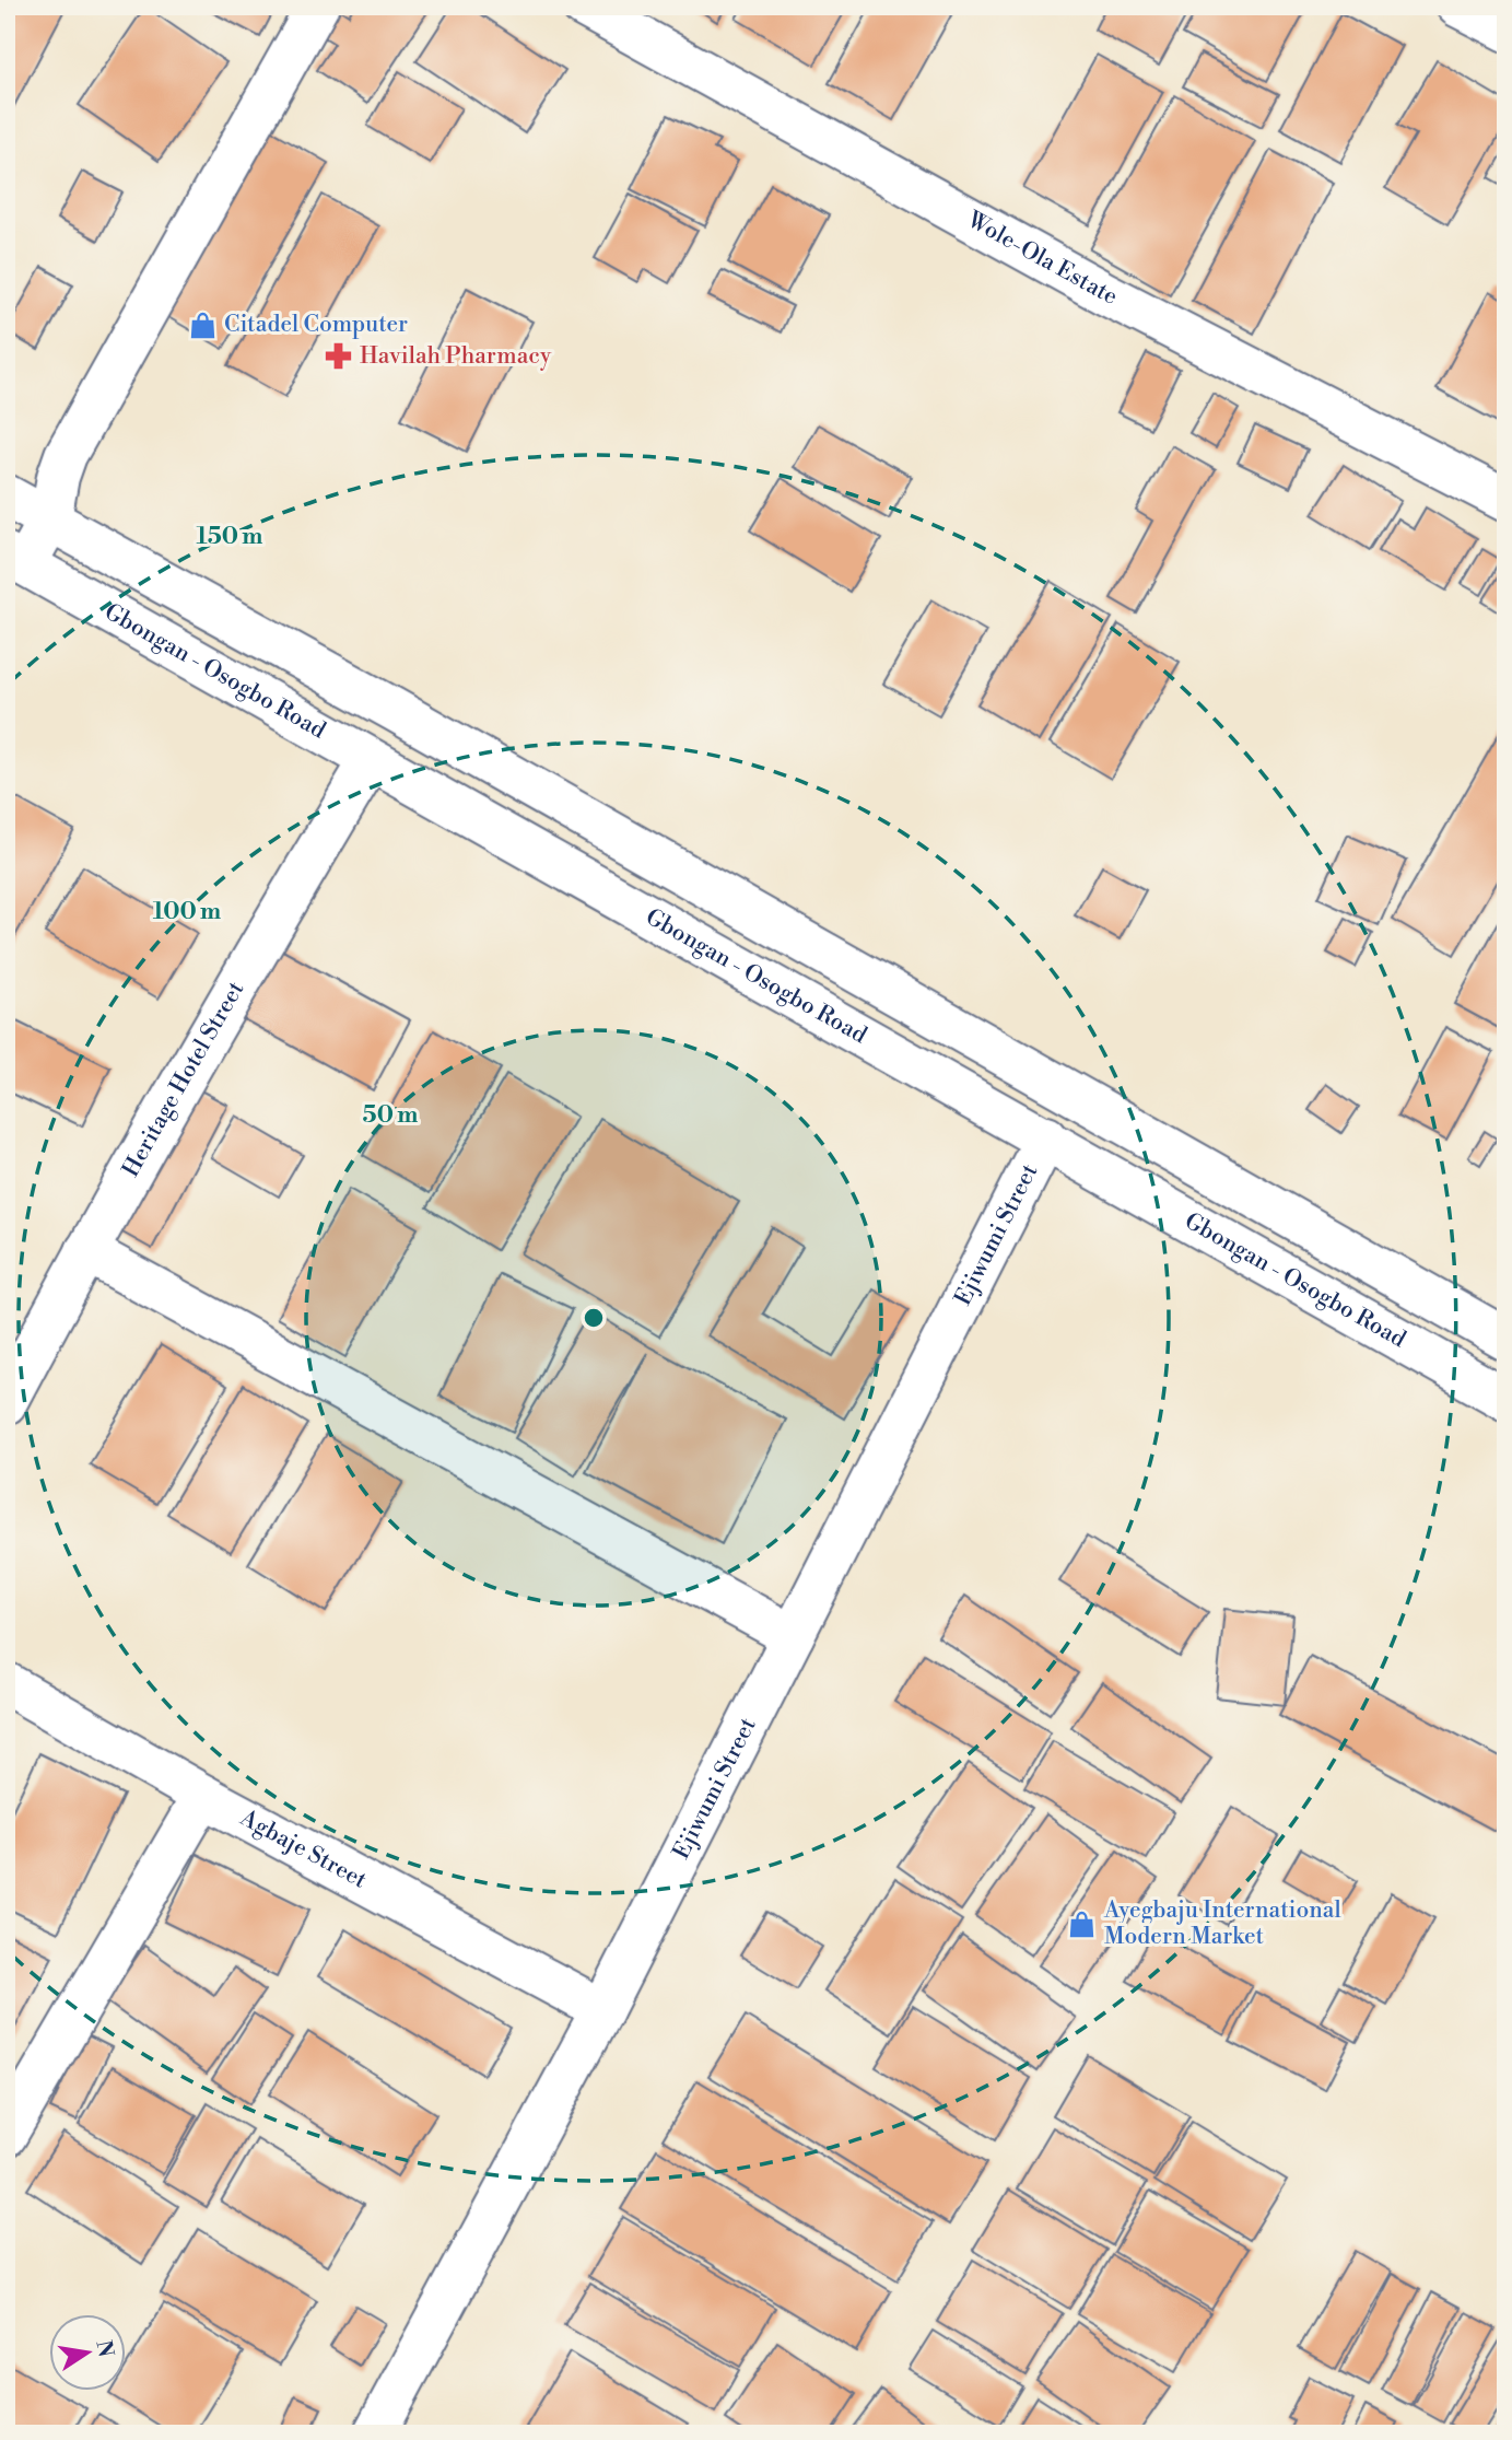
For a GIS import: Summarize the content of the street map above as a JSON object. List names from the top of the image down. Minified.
{"streets":{"street":["Wole-Ola Estate","Gbongan - Osogbo Road","Heritage Hotel Street","Ejiwumi Street","Agbaje Street"]},"crossings":[["Gbongan - Osogbo Road","Heritage Hotel Street"],["Gbongan - Osogbo Road","Ejiwumi Street"],["Ejiwumi Street","Agbaje Street"]],"places":{"shop":["Citadel Computer","Ayegbaju International Modern Market"],"pharmacy":["Havilah Pharmacy"]},"north":"right","rings":["150 m","100 m","50 m"]}
